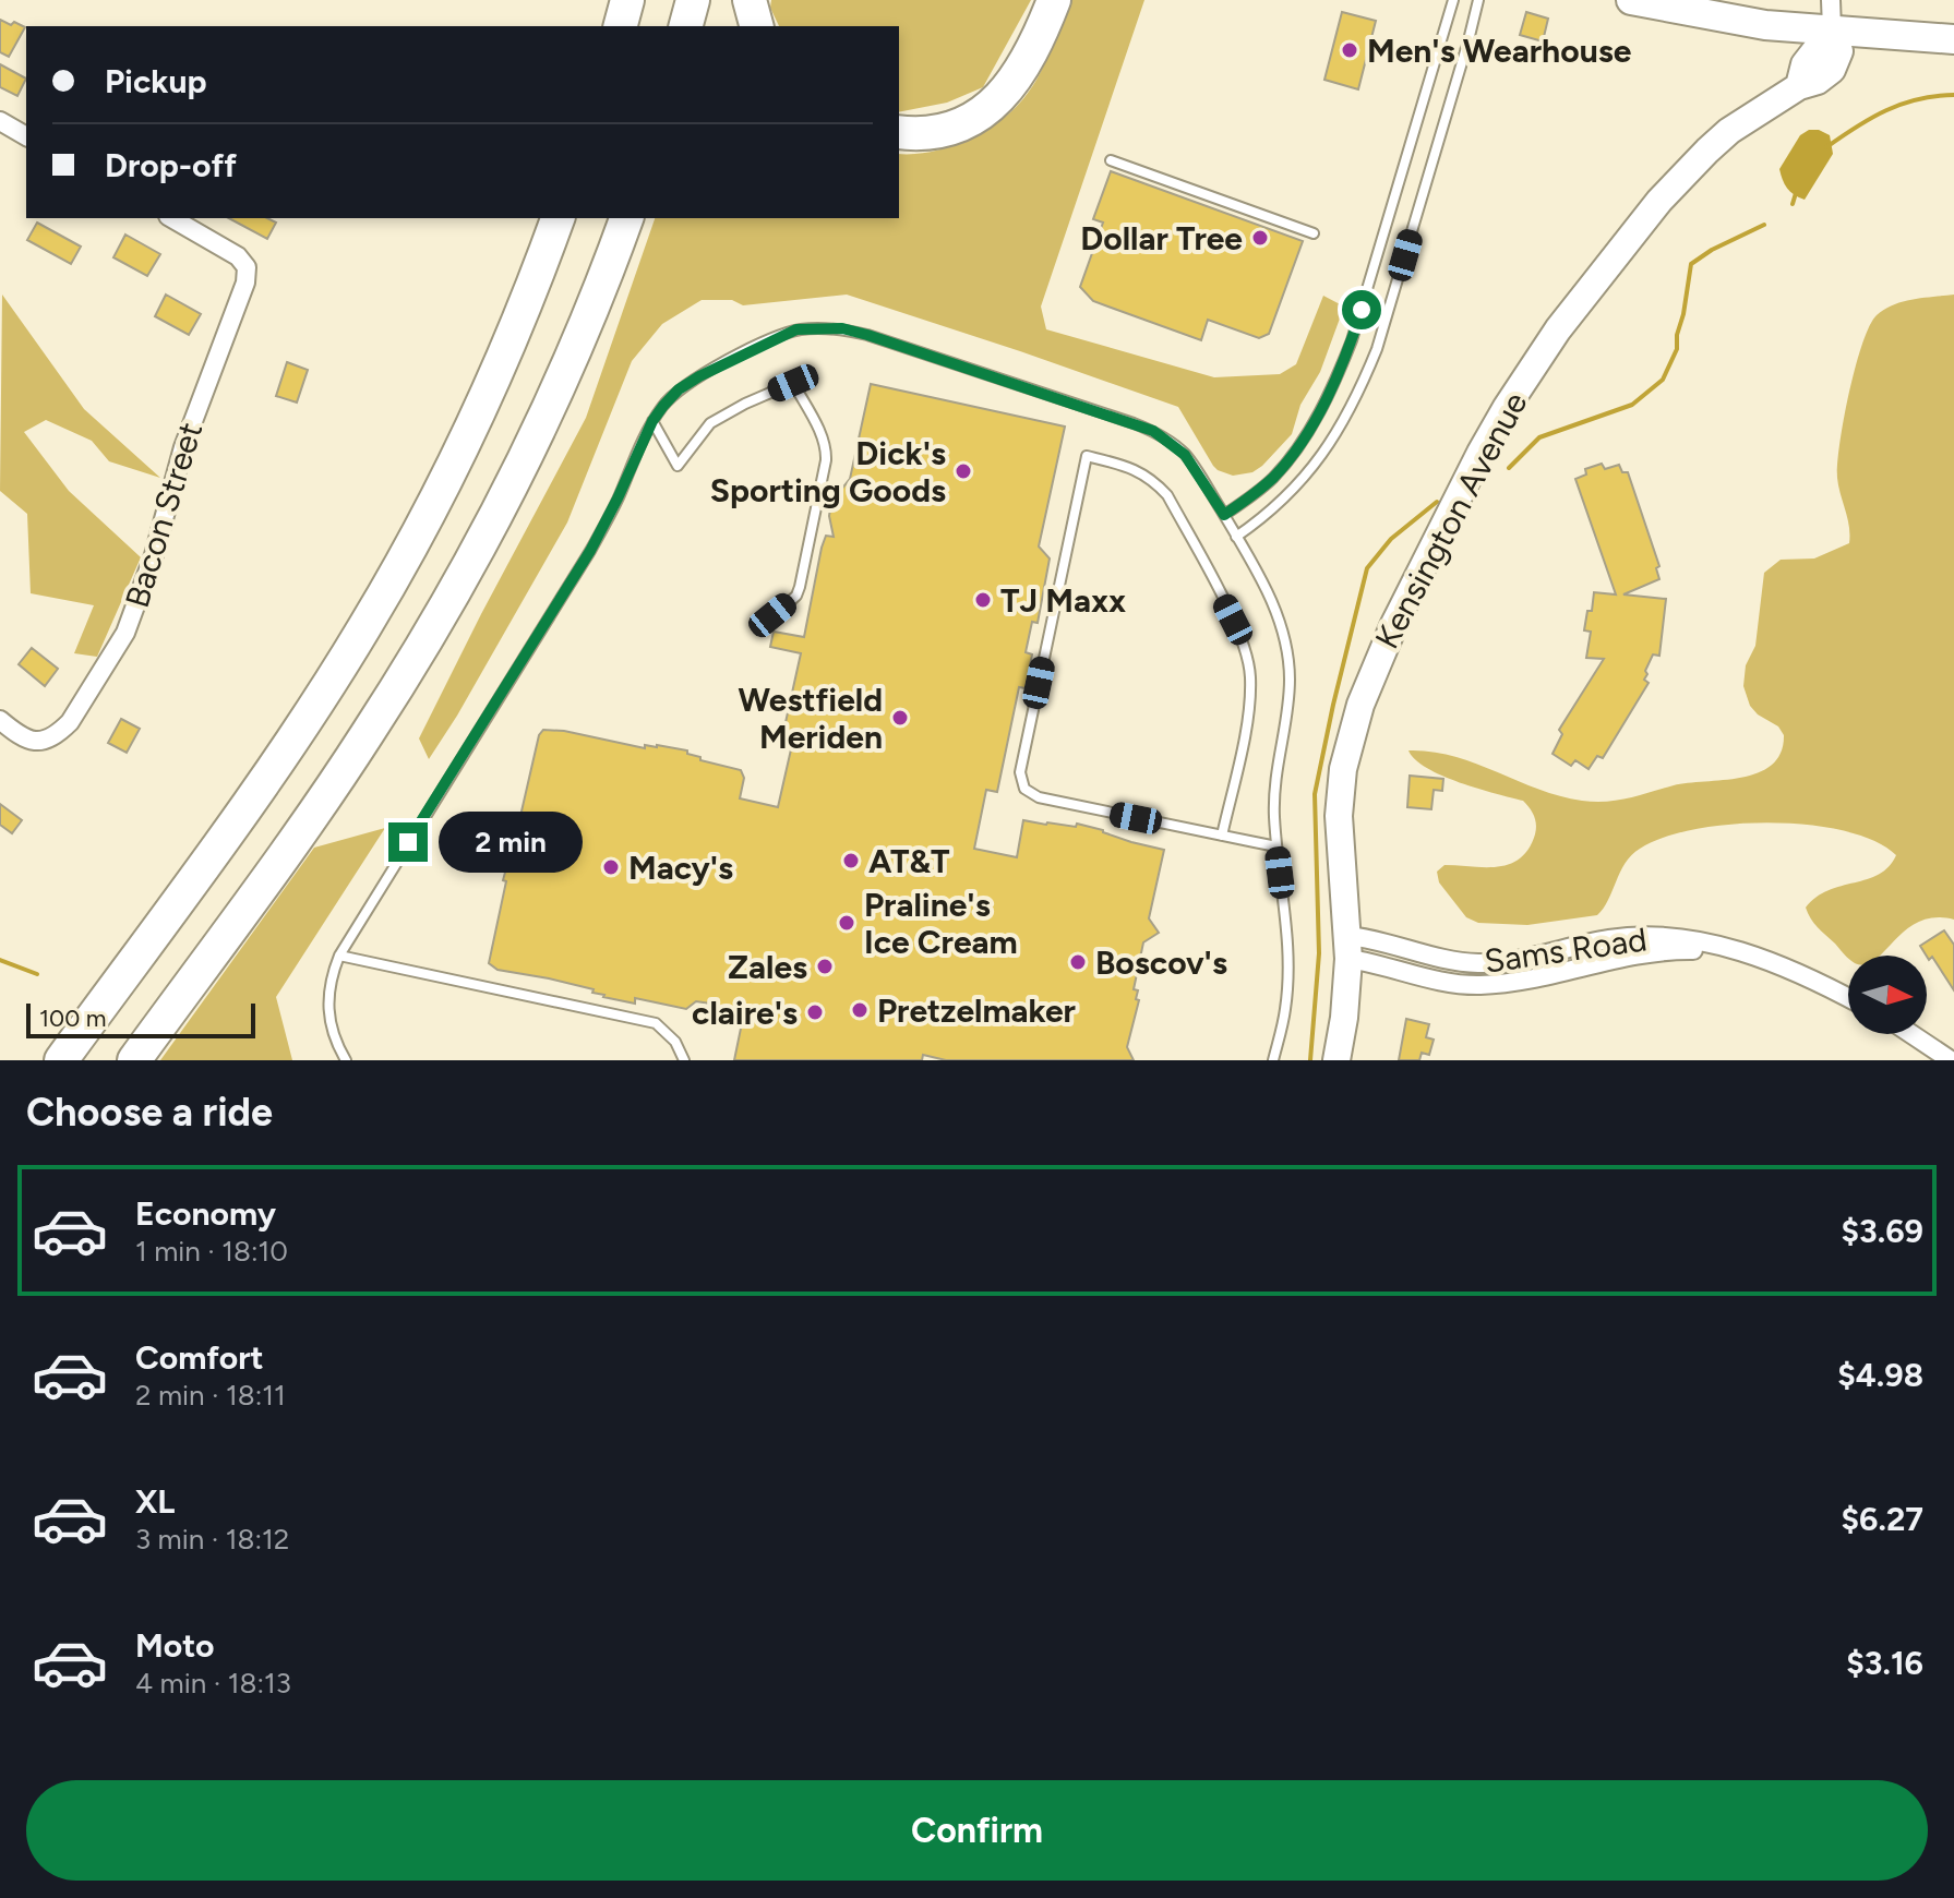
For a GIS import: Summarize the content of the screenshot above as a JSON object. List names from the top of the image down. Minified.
{"streets":{"main road":["Kensington Avenue"],"street":["Bacon Street","Sams Road"]},"crossings":[["Kensington Avenue","Sams Road"]],"places":["Men's Wearhouse","Dollar Tree","Dick's Sporting Goods","TJ Maxx","Westfield Meriden","AT&T","Macy's","Praline's Ice Cream","Boscov's","Zales","Pretzelmaker","claire's"],"scale_bar":"100 m","north":"right","page":{"banner":["Pickup","Drop-off"],"bubble":"2 min","scale":"100 m","heading":"Choose a ride","list":[{"name":"Economy","note":"1 min · 18:10","value":"$3.69"},{"name":"Comfort","note":"2 min · 18:11","value":"$4.98"},{"name":"XL","note":"3 min · 18:12","value":"$6.27"},{"name":"Moto","note":"4 min · 18:13","value":"$3.16"}],"buttons":"Confirm"}}
